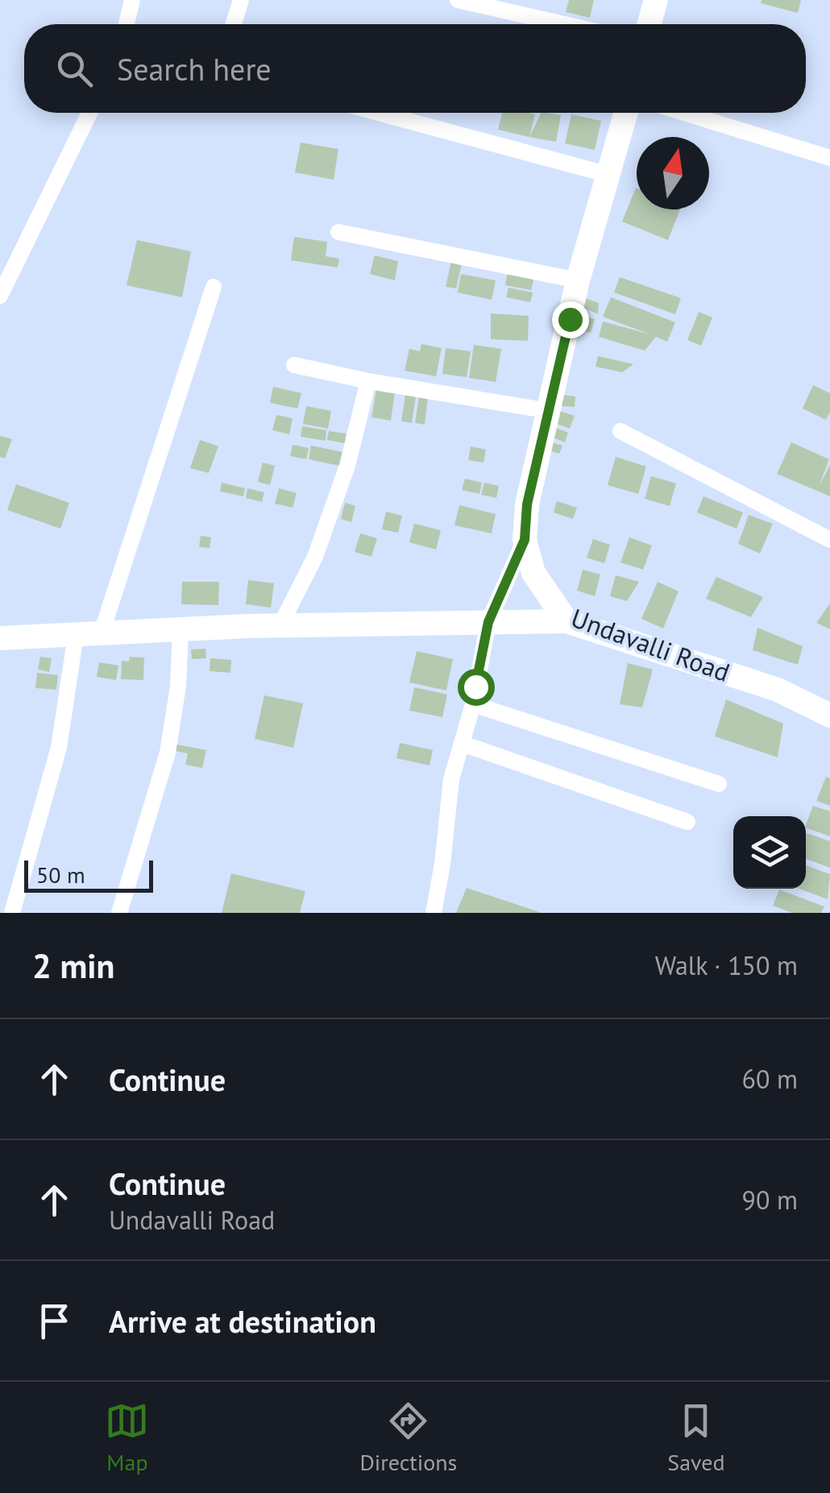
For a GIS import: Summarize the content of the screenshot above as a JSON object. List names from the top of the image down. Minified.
{"streets":{"main road":["Undavalli Road"]},"scale_bar":"50 m","north":"top","page":{"search":"Search here","scale":"50 m","heading":["2 min","Walk · 150 m"],"list":[["Continue","60 m"],["Continue","Undavalli Road","90 m"],"Arrive at destination"],"nav":["Map","Directions","Saved"]}}
